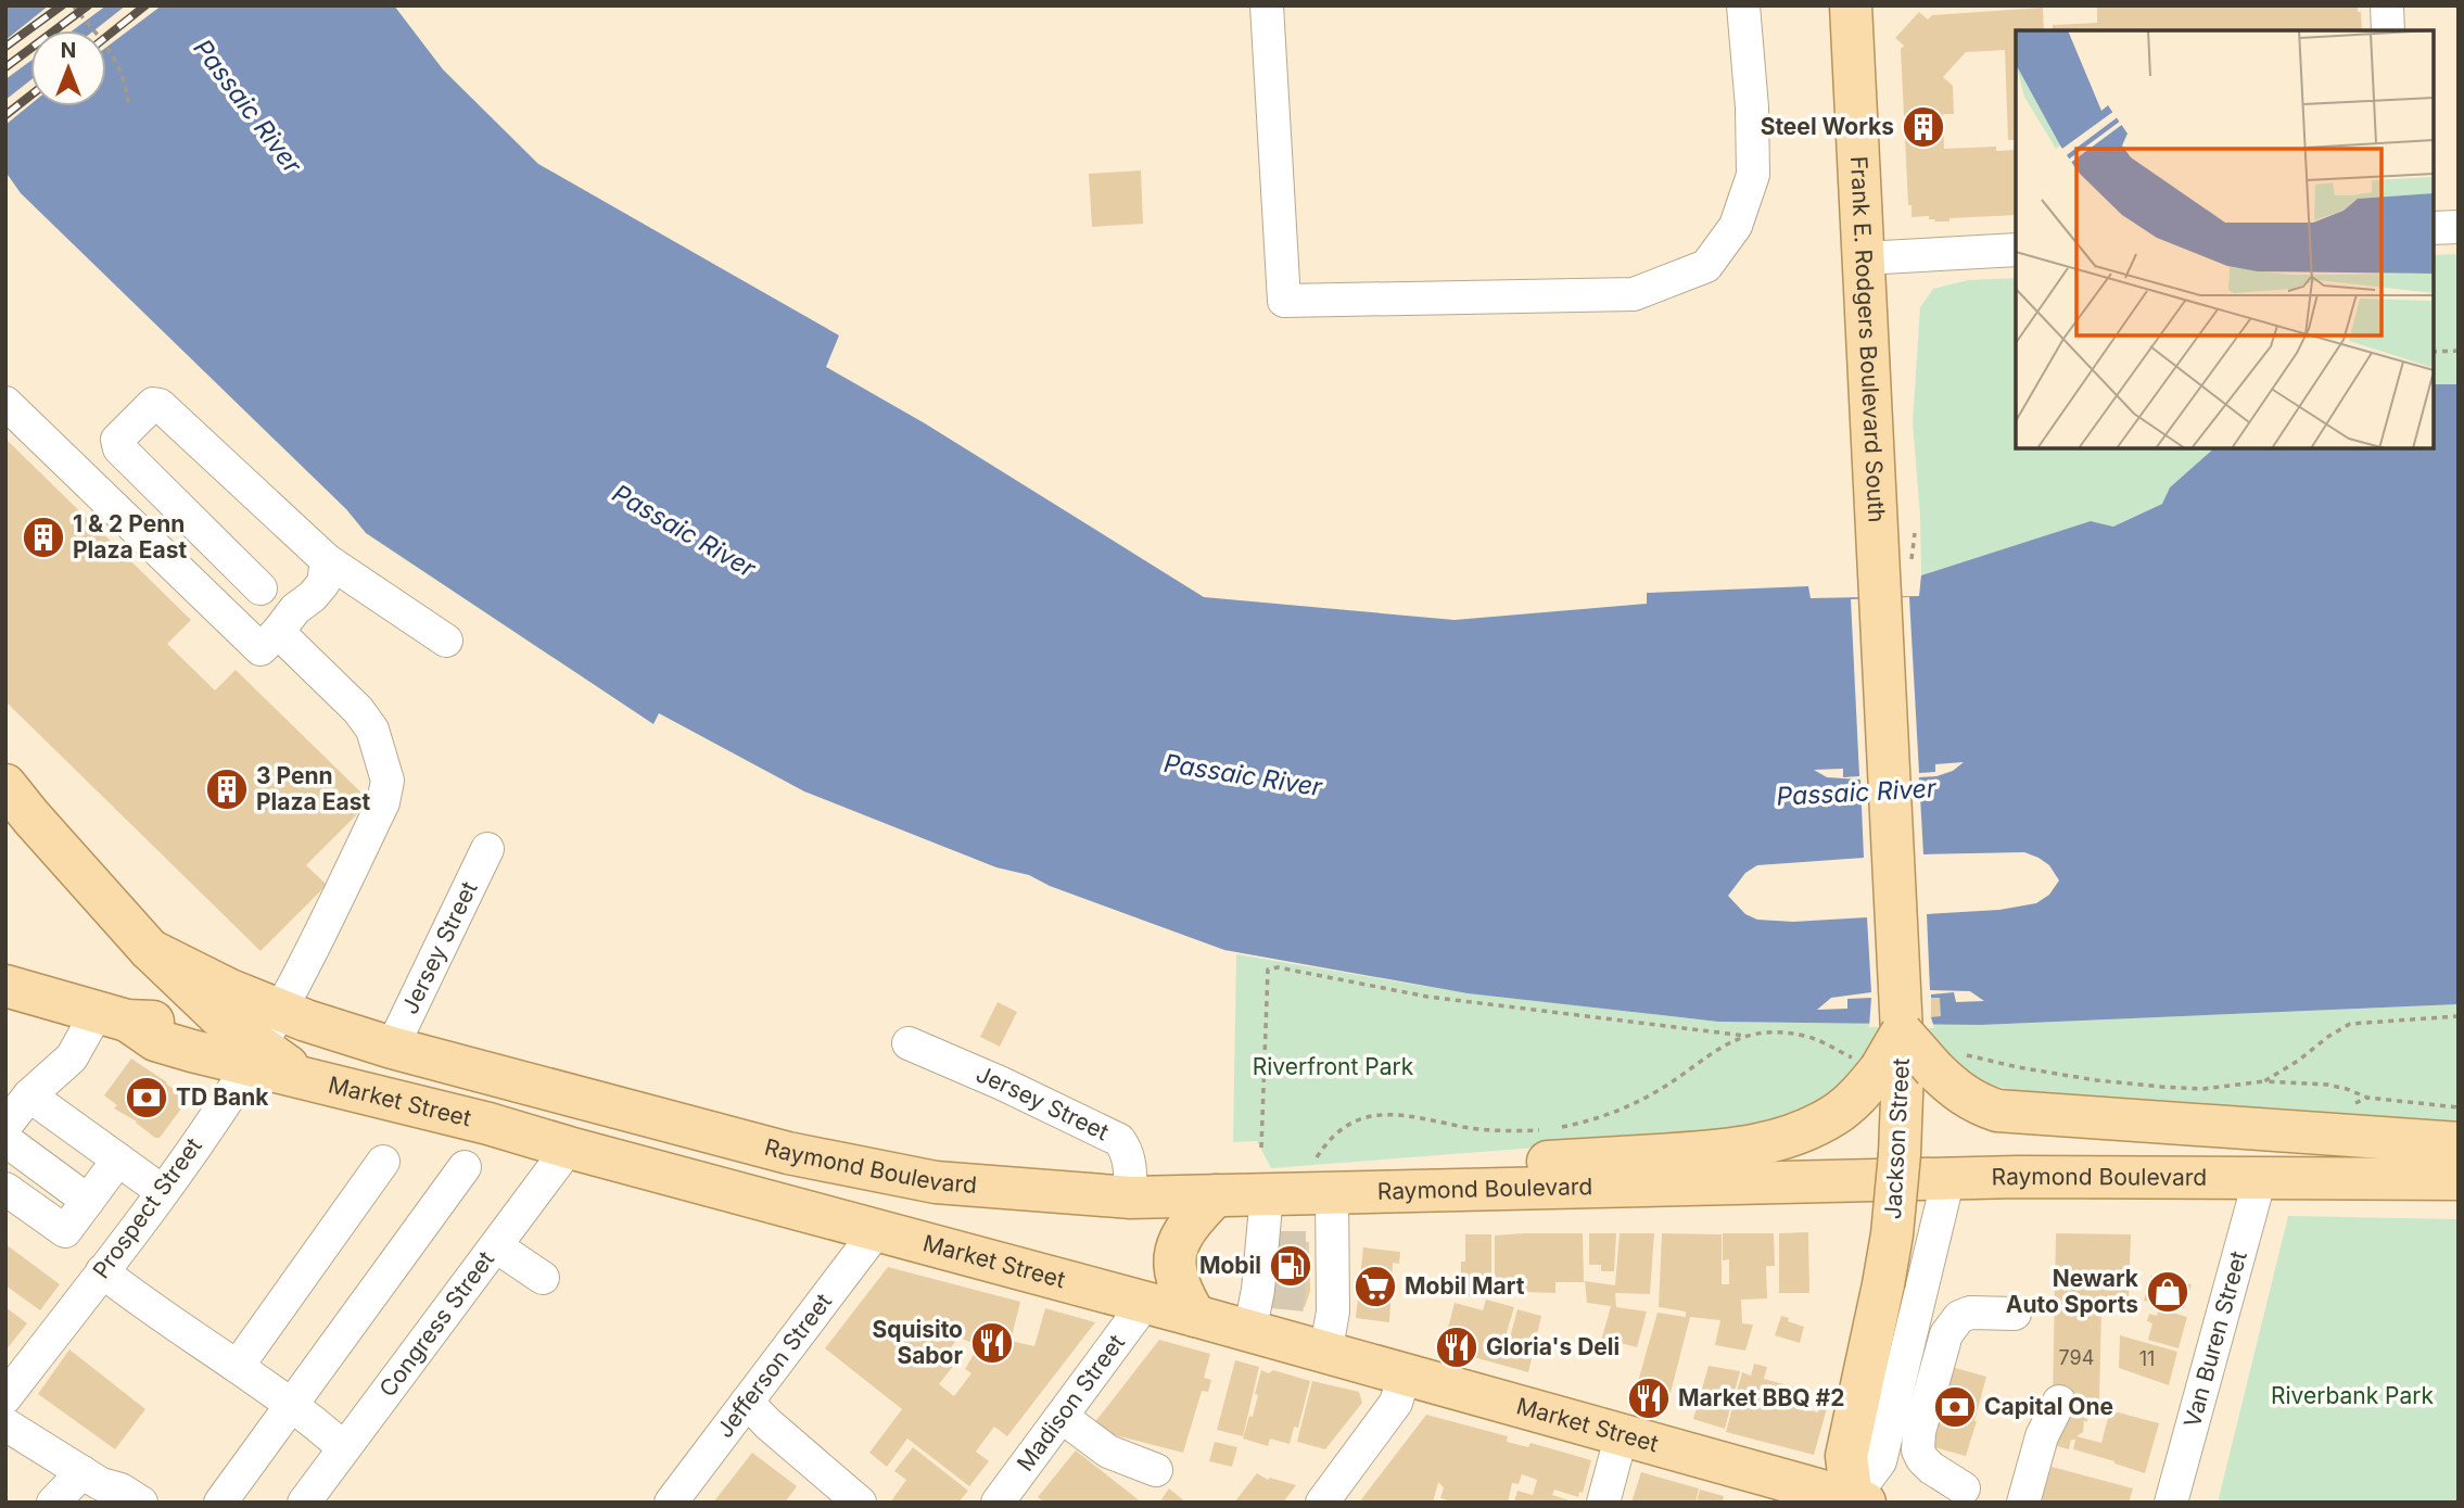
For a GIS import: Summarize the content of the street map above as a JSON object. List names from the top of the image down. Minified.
{"streets":{"main road":["Frank E. Rodgers Boulevard South","Market Street","Jackson Street","Raymond Boulevard"],"street":["Jersey Street","Prospect Street","Congress Street","Van Buren Street","Jefferson Street","Madison Street"]},"crossings":[["Frank E. Rodgers Boulevard South","Jackson Street"],["Jersey Street","Raymond Boulevard"],["Market Street","Jackson Street"],["Market Street","Prospect Street"],["Market Street","Congress Street"],["Market Street","Jefferson Street"],["Market Street","Madison Street"],["Jackson Street","Raymond Boulevard"],["Raymond Boulevard","Van Buren Street"]],"water":["Passaic River"],"parks":["Riverfront Park","Riverbank Park"],"places":{"building":["Steel Works","1 & 2 Penn Plaza East","3 Penn Plaza East"],"bank":["TD Bank","Capital One"],"fuel station":["Mobil"],"supermarket":["Mobil Mart"],"shop":["Newark Auto Sports"],"restaurant":["Squisito Sabor","Gloria's Deli","Market BBQ #2"]},"house_numbers":["794","11"],"north":"top"}
